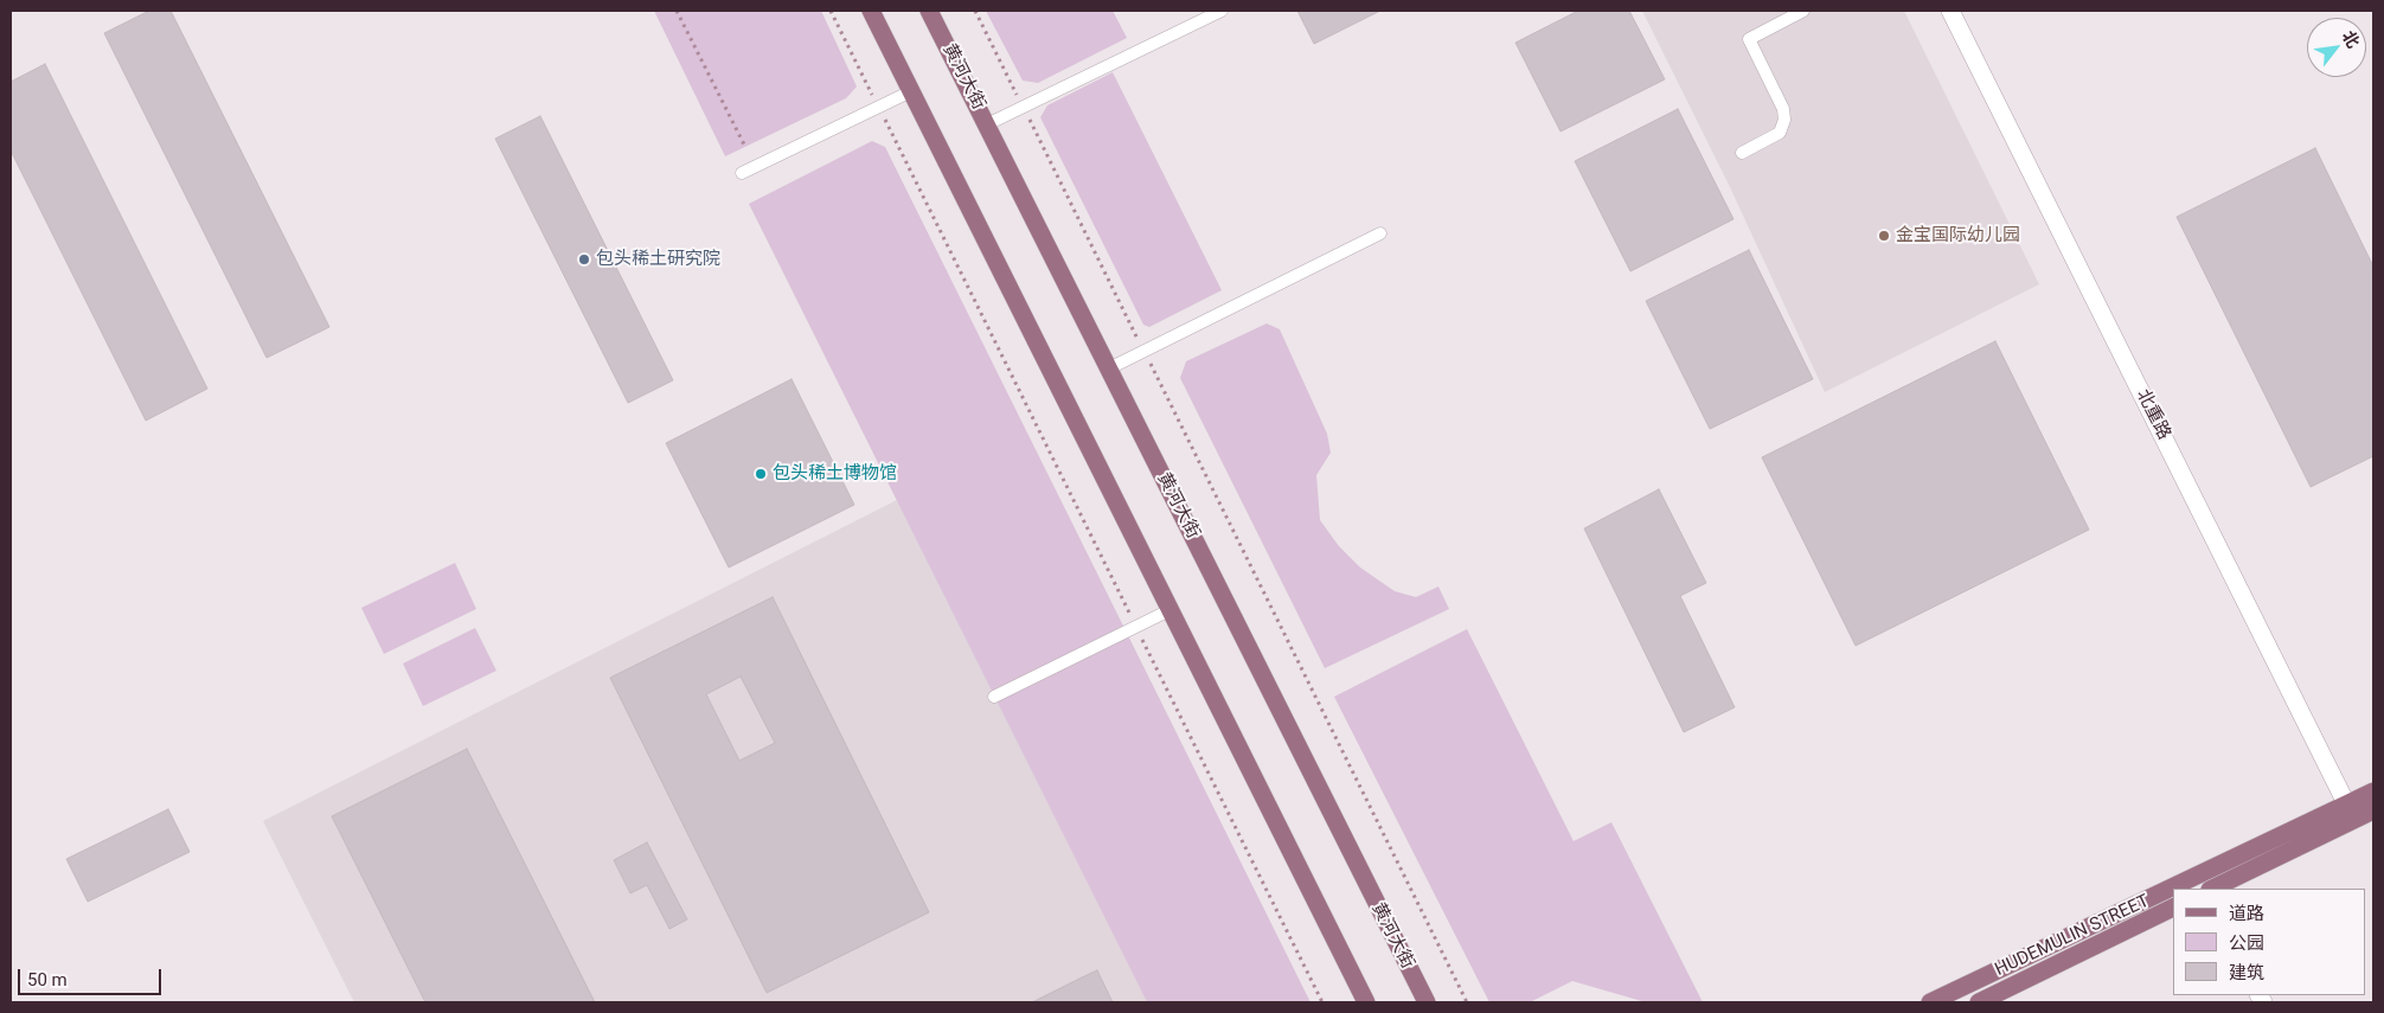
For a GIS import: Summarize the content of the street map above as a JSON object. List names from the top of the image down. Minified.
{"streets":{"main road":["黄河大街","HUDEMULIN STREET"],"street":["北重路"]},"crossings":[["北重路","HUDEMULIN STREET"]],"places":["金宝国际幼儿园","包头稀土研究院","包头稀土博物馆"],"legend":["道路","公园","建筑"],"scale_bar":"50 m","north":"top right"}
